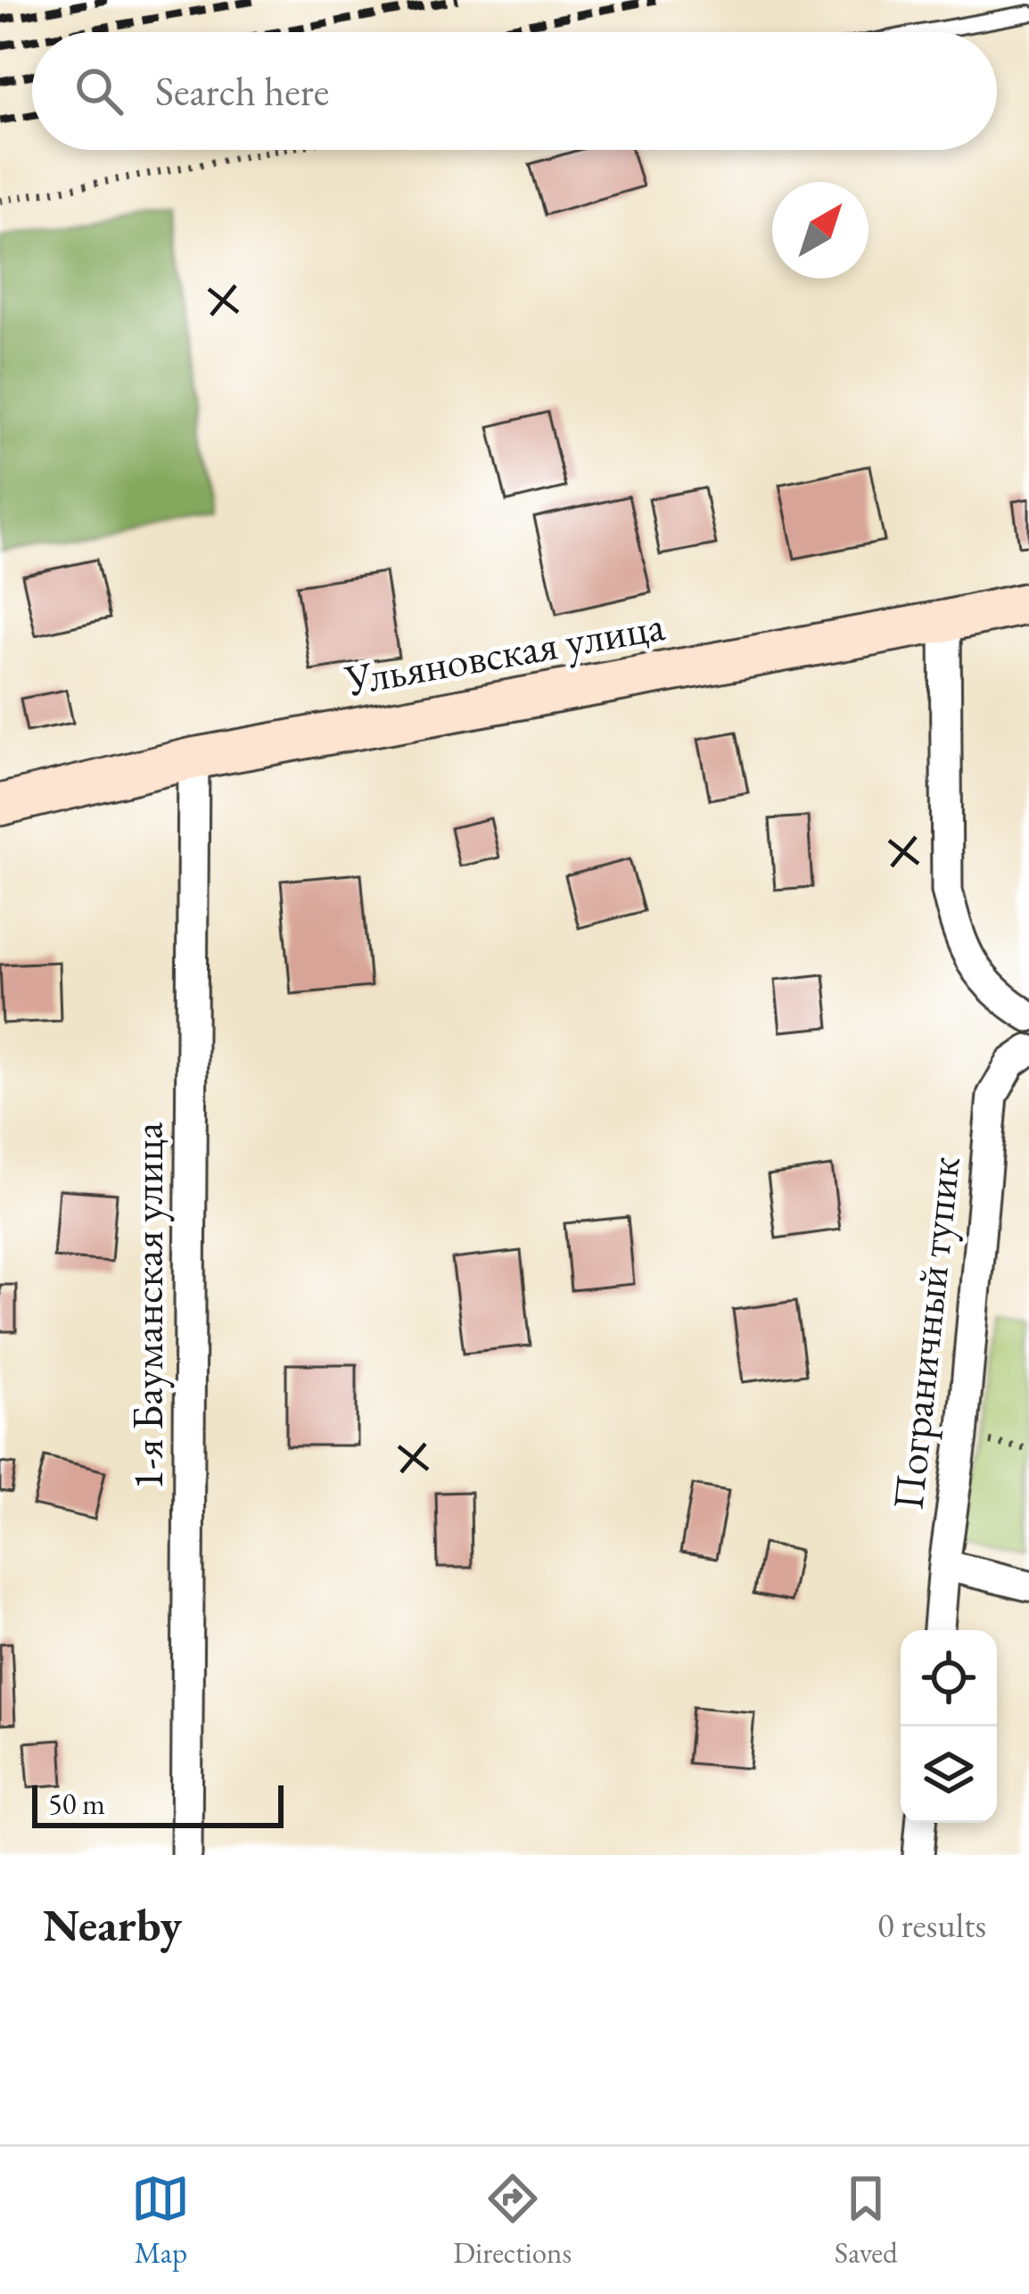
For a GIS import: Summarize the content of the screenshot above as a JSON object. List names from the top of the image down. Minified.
{"streets":{"street":["Ульяновская улица","1-я Бауманская улица","Пограничный тупик"]},"crossings":[["Ульяновская улица","1-я Бауманская улица"]],"scale_bar":"50 m","north":"top right","page":{"search":"Search here","scale":"50 m","heading":["Nearby","0 results"],"nav":["Map","Directions","Saved"]}}
